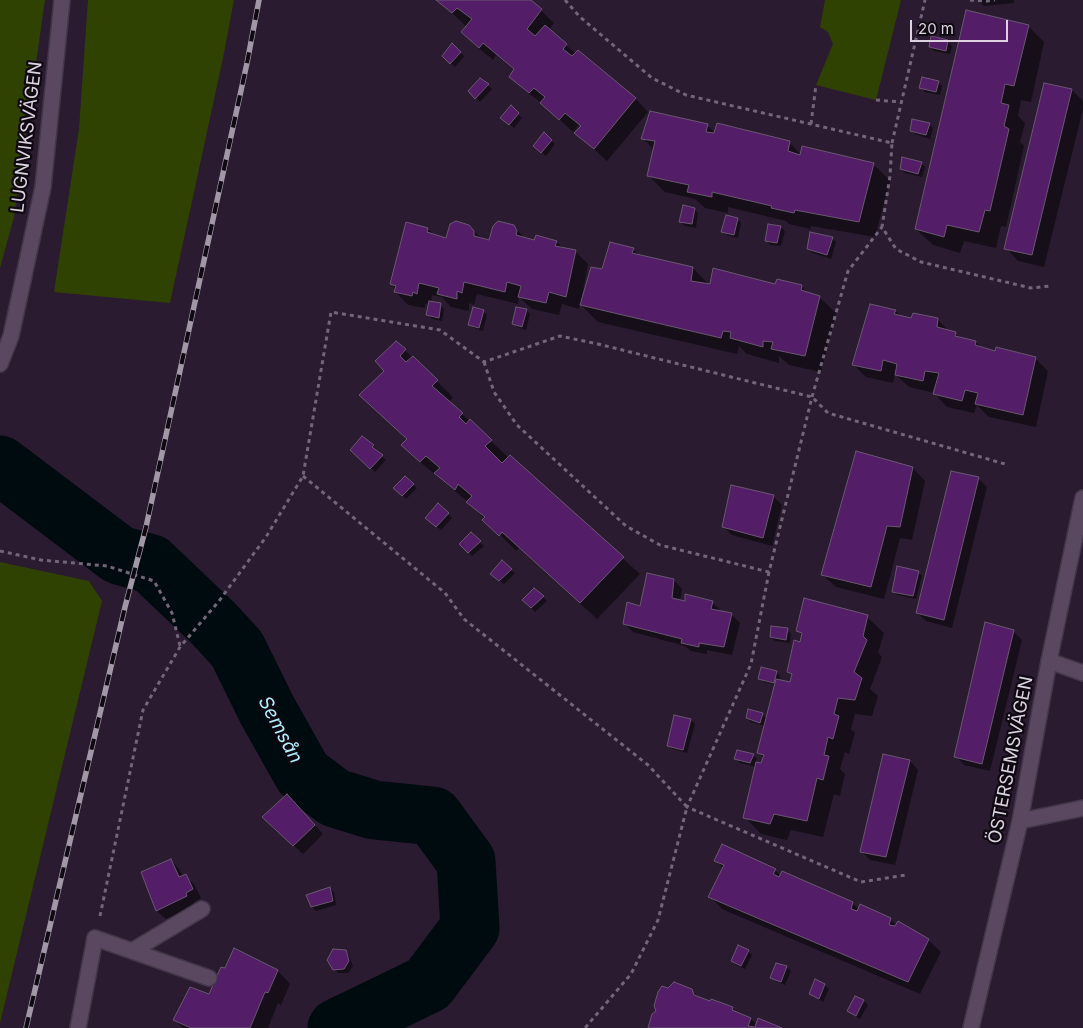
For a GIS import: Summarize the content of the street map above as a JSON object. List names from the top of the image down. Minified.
{"streets":{"street":["LUGNVIKSVÄGEN","ÖSTERSEMSVÄGEN"]},"water":["Semsån"],"scale_bar":"20 m"}
